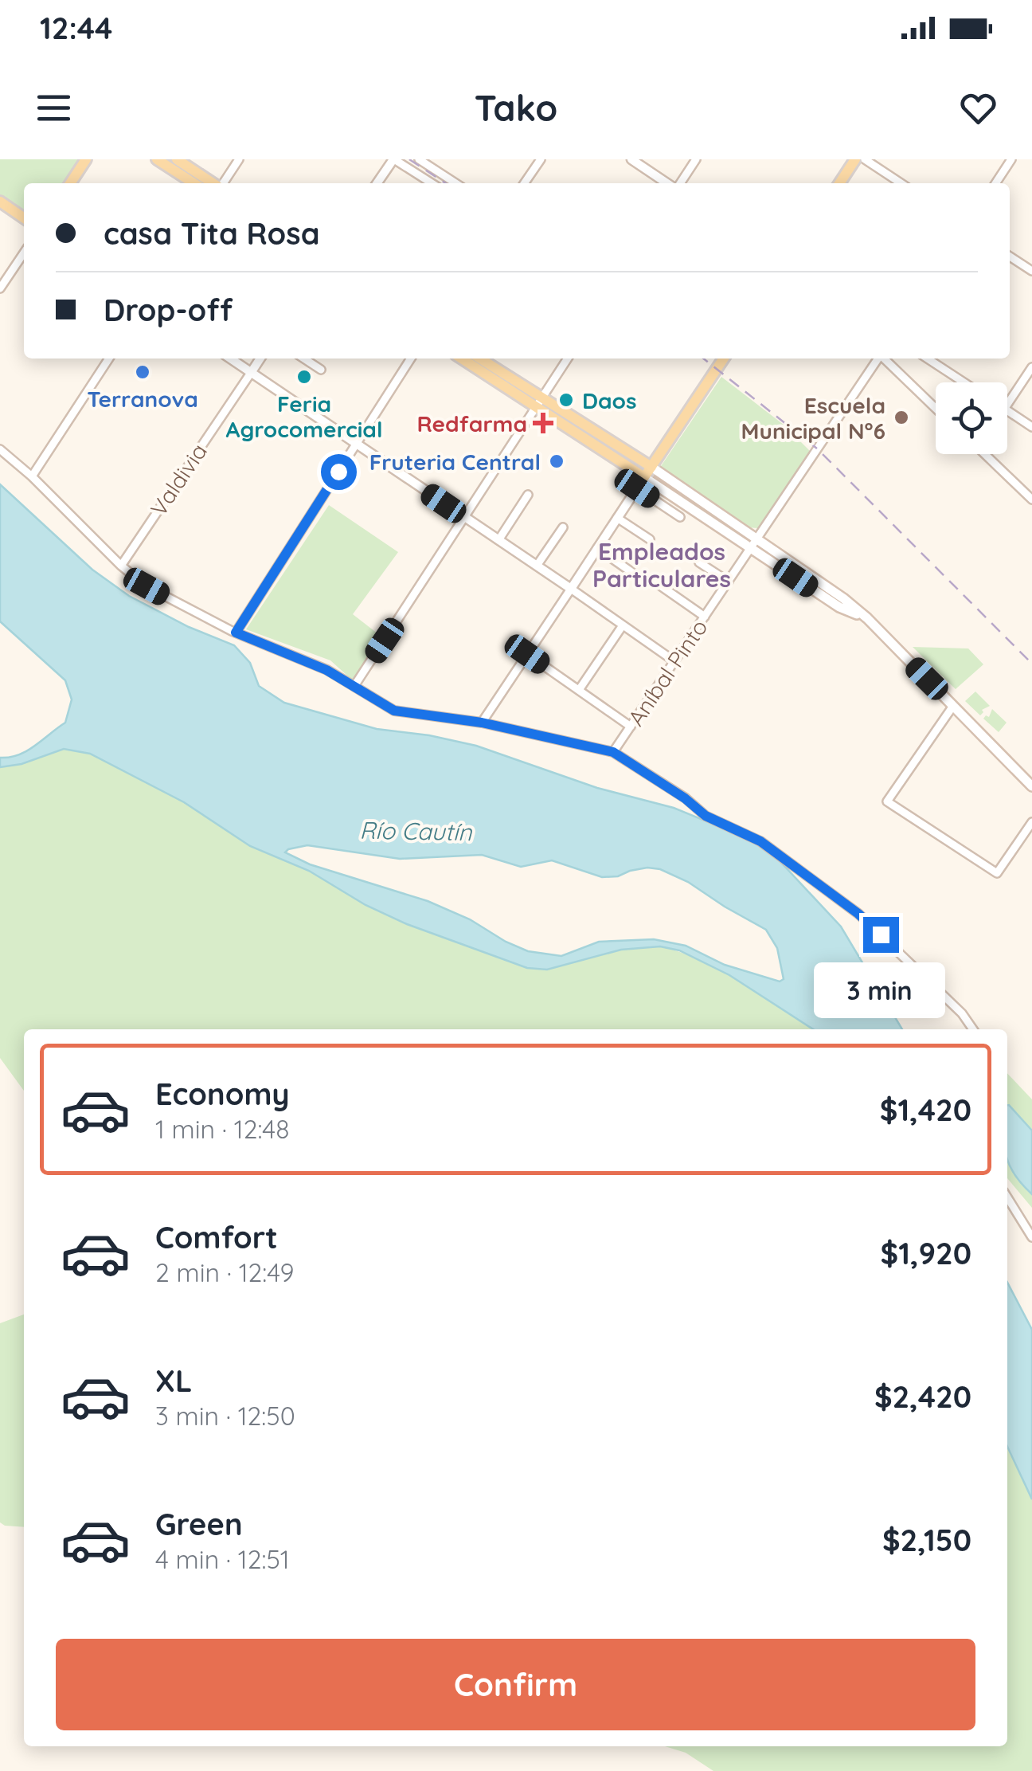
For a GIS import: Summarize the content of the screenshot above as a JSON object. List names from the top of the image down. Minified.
{"streets":{"street":["Valdivia","Aníbal Pinto"]},"districts":["Empleados Particulares"],"water":["Río Cautín"],"places":{"other":["Terranova","Feria Agrocomercial","Daos","Escuela Municipal N°6","Fruteria Central"],"health":["Redfarma"]},"page":{"status":"12:44","header":"Tako","banner":["casa Tita Rosa","Drop-off"],"bubble":"3 min","list":[{"name":"Economy","note":"1 min · 12:48","value":"$1,420"},{"name":"Comfort","note":"2 min · 12:49","value":"$1,920"},{"name":"XL","note":"3 min · 12:50","value":"$2,420"},{"name":"Green","note":"4 min · 12:51","value":"$2,150"}],"buttons":"Confirm"}}
